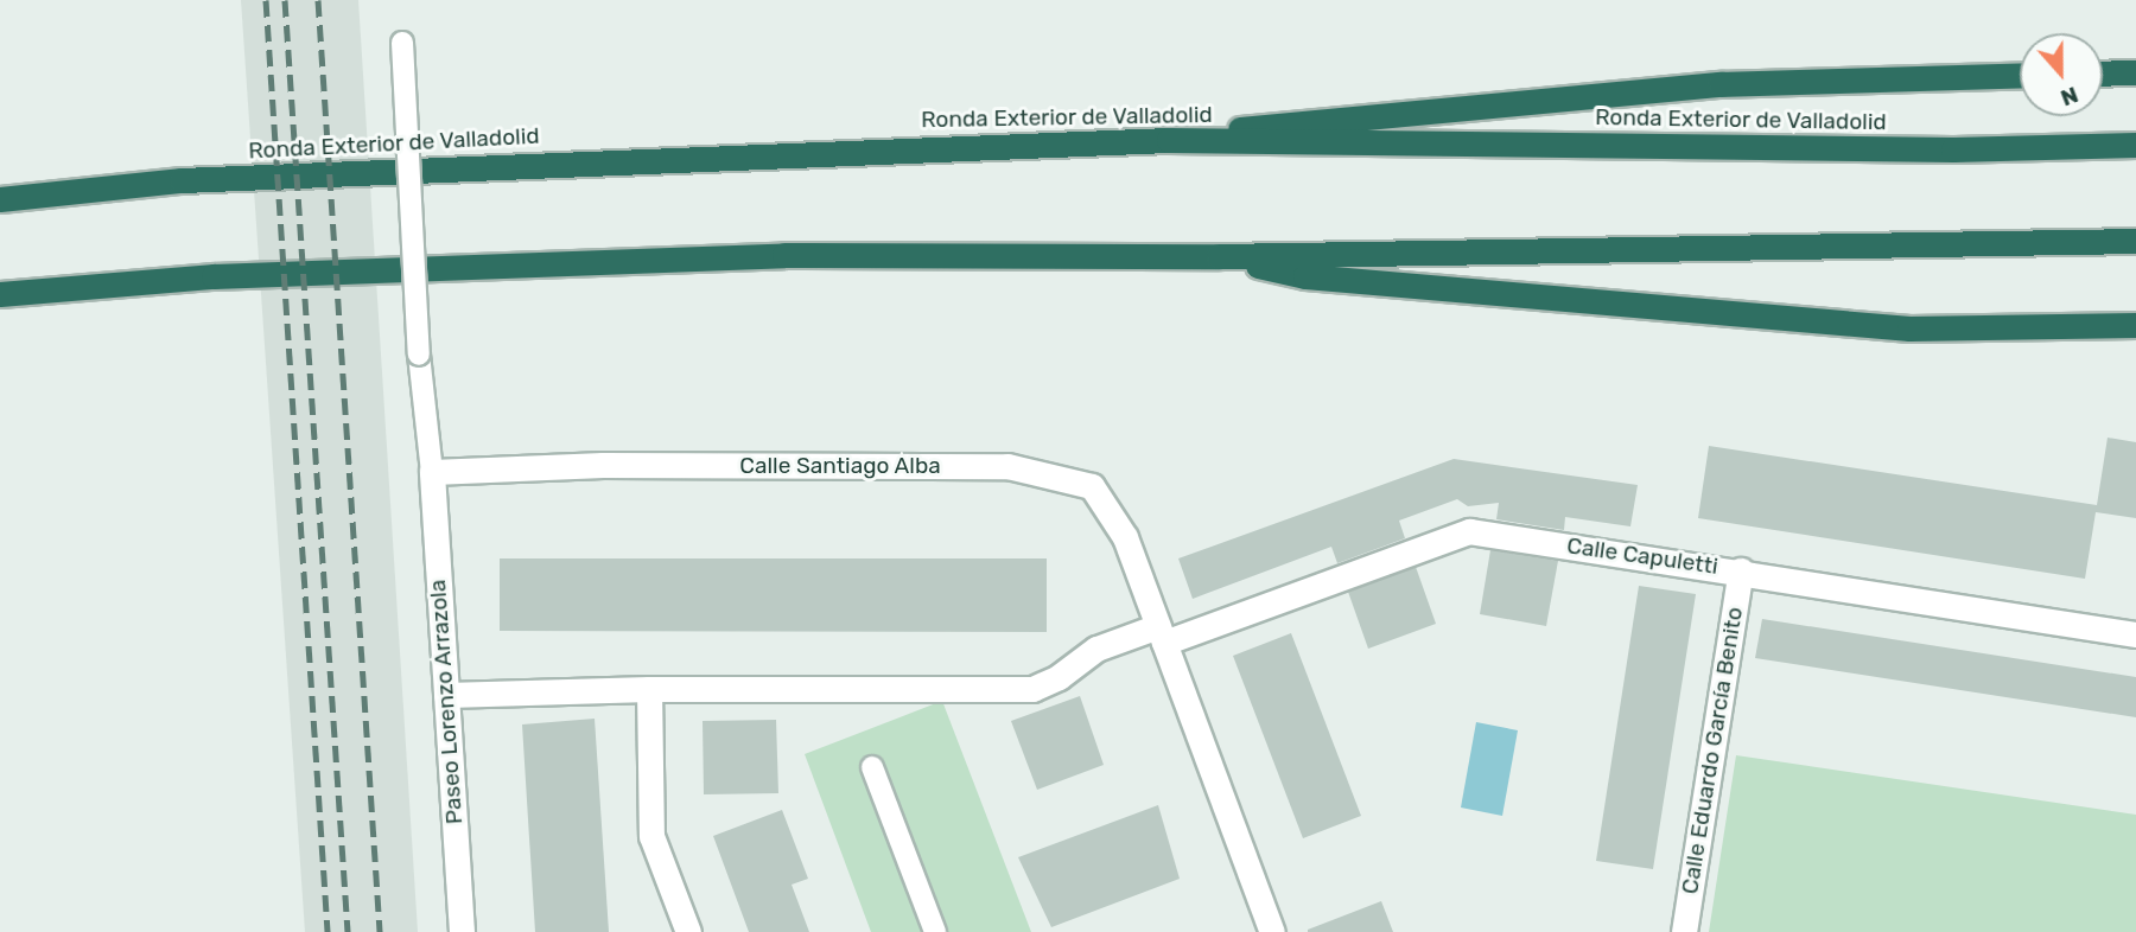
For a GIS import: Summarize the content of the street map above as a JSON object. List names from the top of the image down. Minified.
{"streets":{"highway":["Ronda Exterior de Valladolid"],"street":["Calle Santiago Alba","Calle Capuletti","Paseo Lorenzo Arrazola","Calle Eduardo García Benito"]},"crossings":[["Calle Santiago Alba","Calle Capuletti"],["Calle Santiago Alba","Paseo Lorenzo Arrazola"],["Calle Capuletti","Calle Eduardo García Benito"]],"north":"bottom"}
